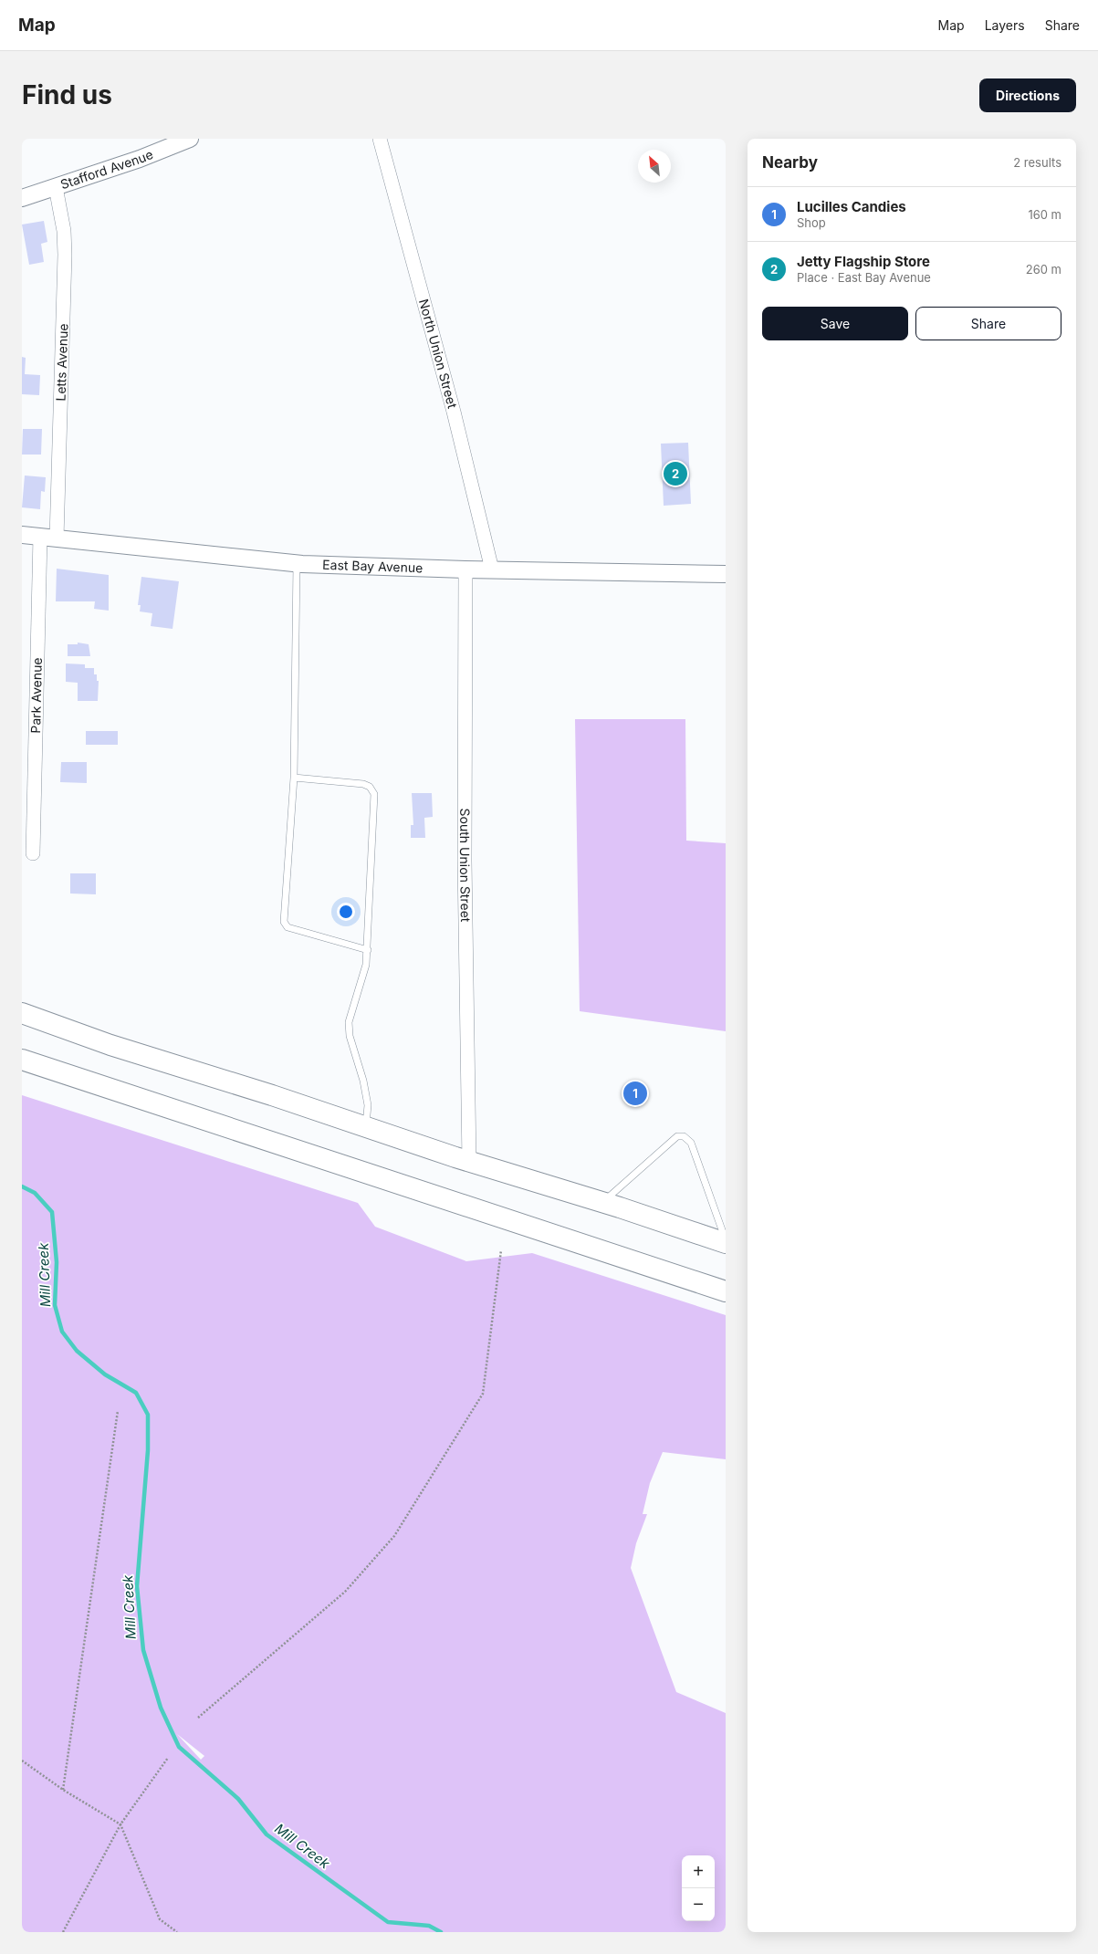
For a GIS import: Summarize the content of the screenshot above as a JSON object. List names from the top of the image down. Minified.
{"streets":{"street":["Stafford Avenue","North Union Street","Letts Avenue","East Bay Avenue","Park Avenue","South Union Street"]},"crossings":[["Stafford Avenue","Letts Avenue"],["North Union Street","East Bay Avenue"],["Letts Avenue","East Bay Avenue"],["East Bay Avenue","Park Avenue"],["East Bay Avenue","South Union Street"]],"water":["Mill Creek"],"north":"top left","page":{"header":"Map","nav":["Map","Layers","Share"],"buttons":["Directions",["Save","Share"]],"title":"Find us","heading":["Nearby","2 results"],"list":[{"mark":"1","name":"Lucilles Candies","note":"Shop","value":"160 m"},{"mark":"2","name":"Jetty Flagship Store","note":"Place · East Bay Avenue","value":"260 m"}],"pins":["2","1"],"map_buttons":["+","−"]}}
